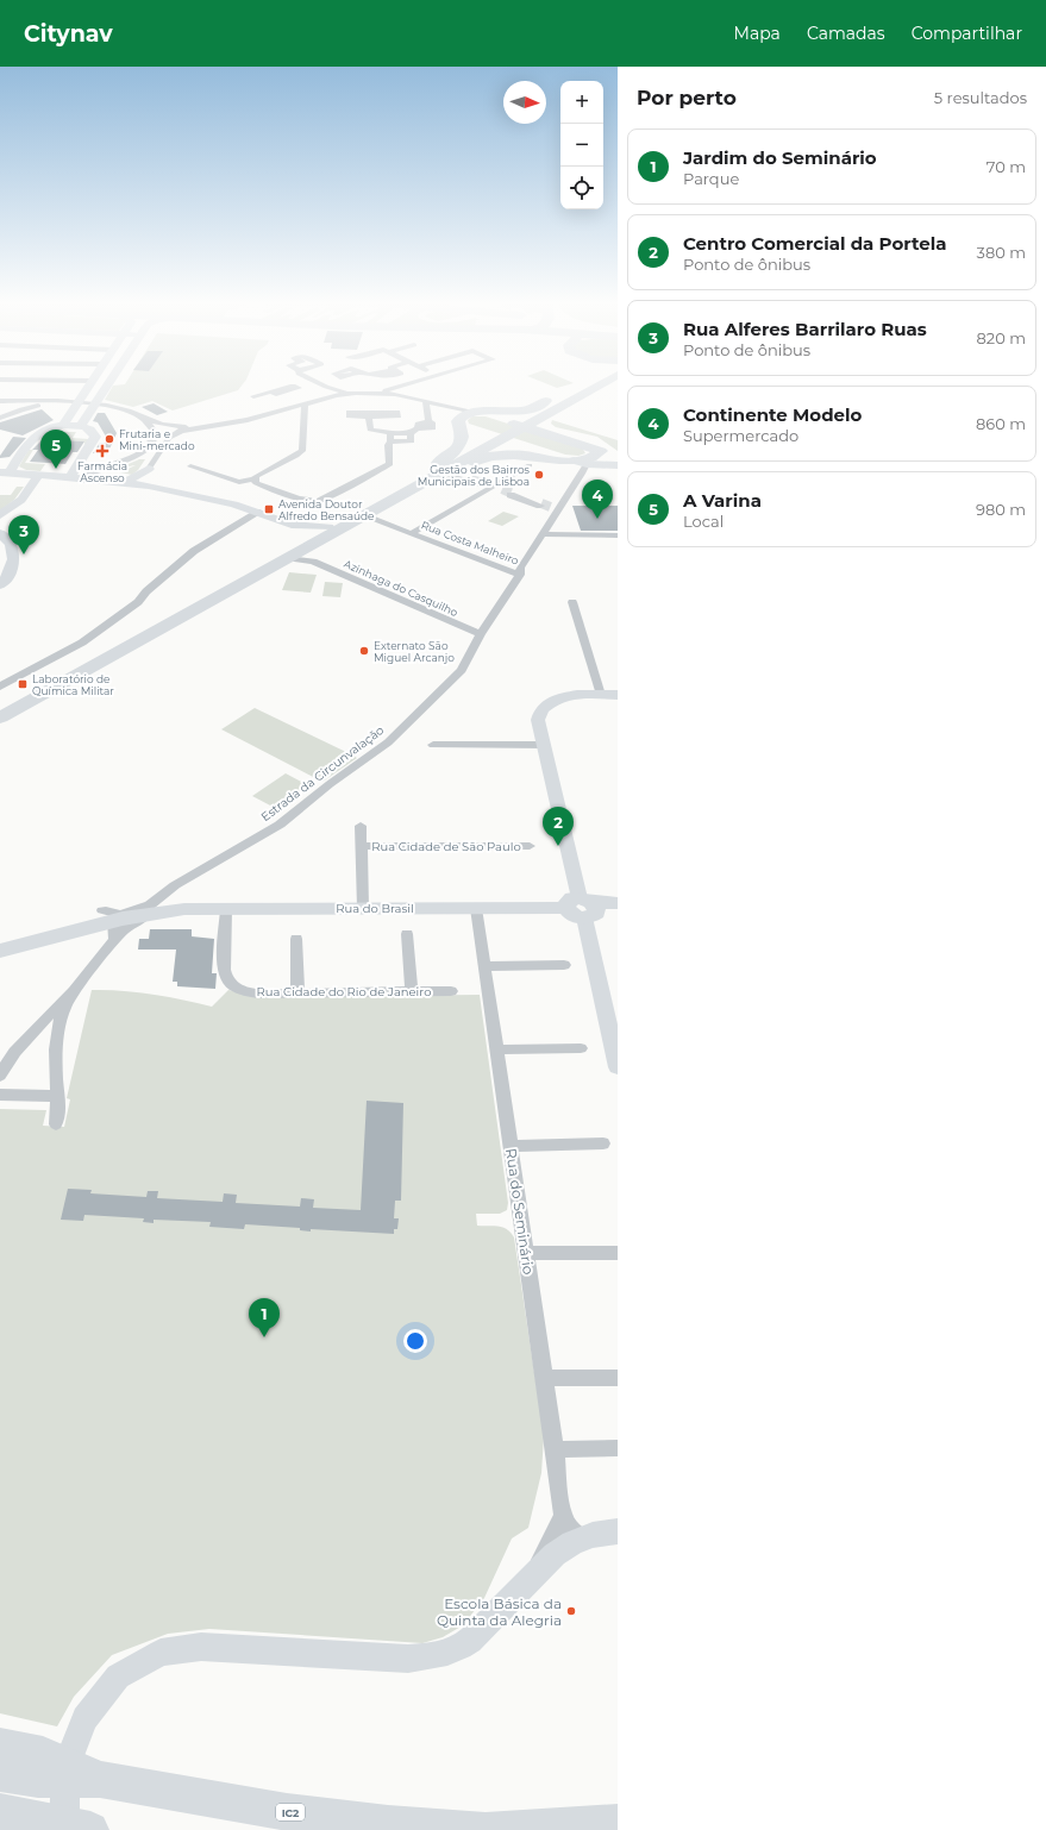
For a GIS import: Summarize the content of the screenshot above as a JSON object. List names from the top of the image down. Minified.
{"streets":{"highway":["IC2"],"main road":["Rua do Brasil"],"street":["Rua Costa Malheiro","Azinhaga do Casquilho","Estrada da Circunvalação","Rua Cidade de São Paulo","Rua Cidade do Rio de Janeiro","Rua do Seminário"]},"crossings":[["Rua Costa Malheiro","Estrada da Circunvalação"],["Azinhaga do Casquilho","Estrada da Circunvalação"],["Estrada da Circunvalação","Rua do Brasil"],["Rua Cidade de São Paulo","Rua do Brasil"],["Rua do Brasil","Rua Cidade do Rio de Janeiro"],["Rua do Brasil","Rua do Seminário"]],"places":{"other":["Frutaria e Mini-mercado","Gestão dos Bairros Municipais de Lisboa","Externato São Miguel Arcanjo","Escola Básica da Quinta da Alegria"],"health":["Farmácia Ascenso"],"transit":["Avenida Doutor Alfredo Bensaúde","Laboratório de Química Militar"]},"north":"right","page":{"header":"Citynav","nav":["Mapa","Camadas","Compartilhar"],"heading":["Por perto","5 resultados"],"map_buttons":["+","−"],"list":[{"mark":"1","name":"Jardim do Seminário","note":"Parque","value":"70 m"},{"mark":"2","name":"Centro Comercial da Portela","note":"Ponto de ônibus","value":"380 m"},{"mark":"3","name":"Rua Alferes Barrilaro Ruas","note":"Ponto de ônibus","value":"820 m"},{"mark":"4","name":"Continente Modelo","note":"Supermercado","value":"860 m"},{"mark":"5","name":"A Varina","note":"Local","value":"980 m"}],"pins":["5","4","3","2","1"]}}
